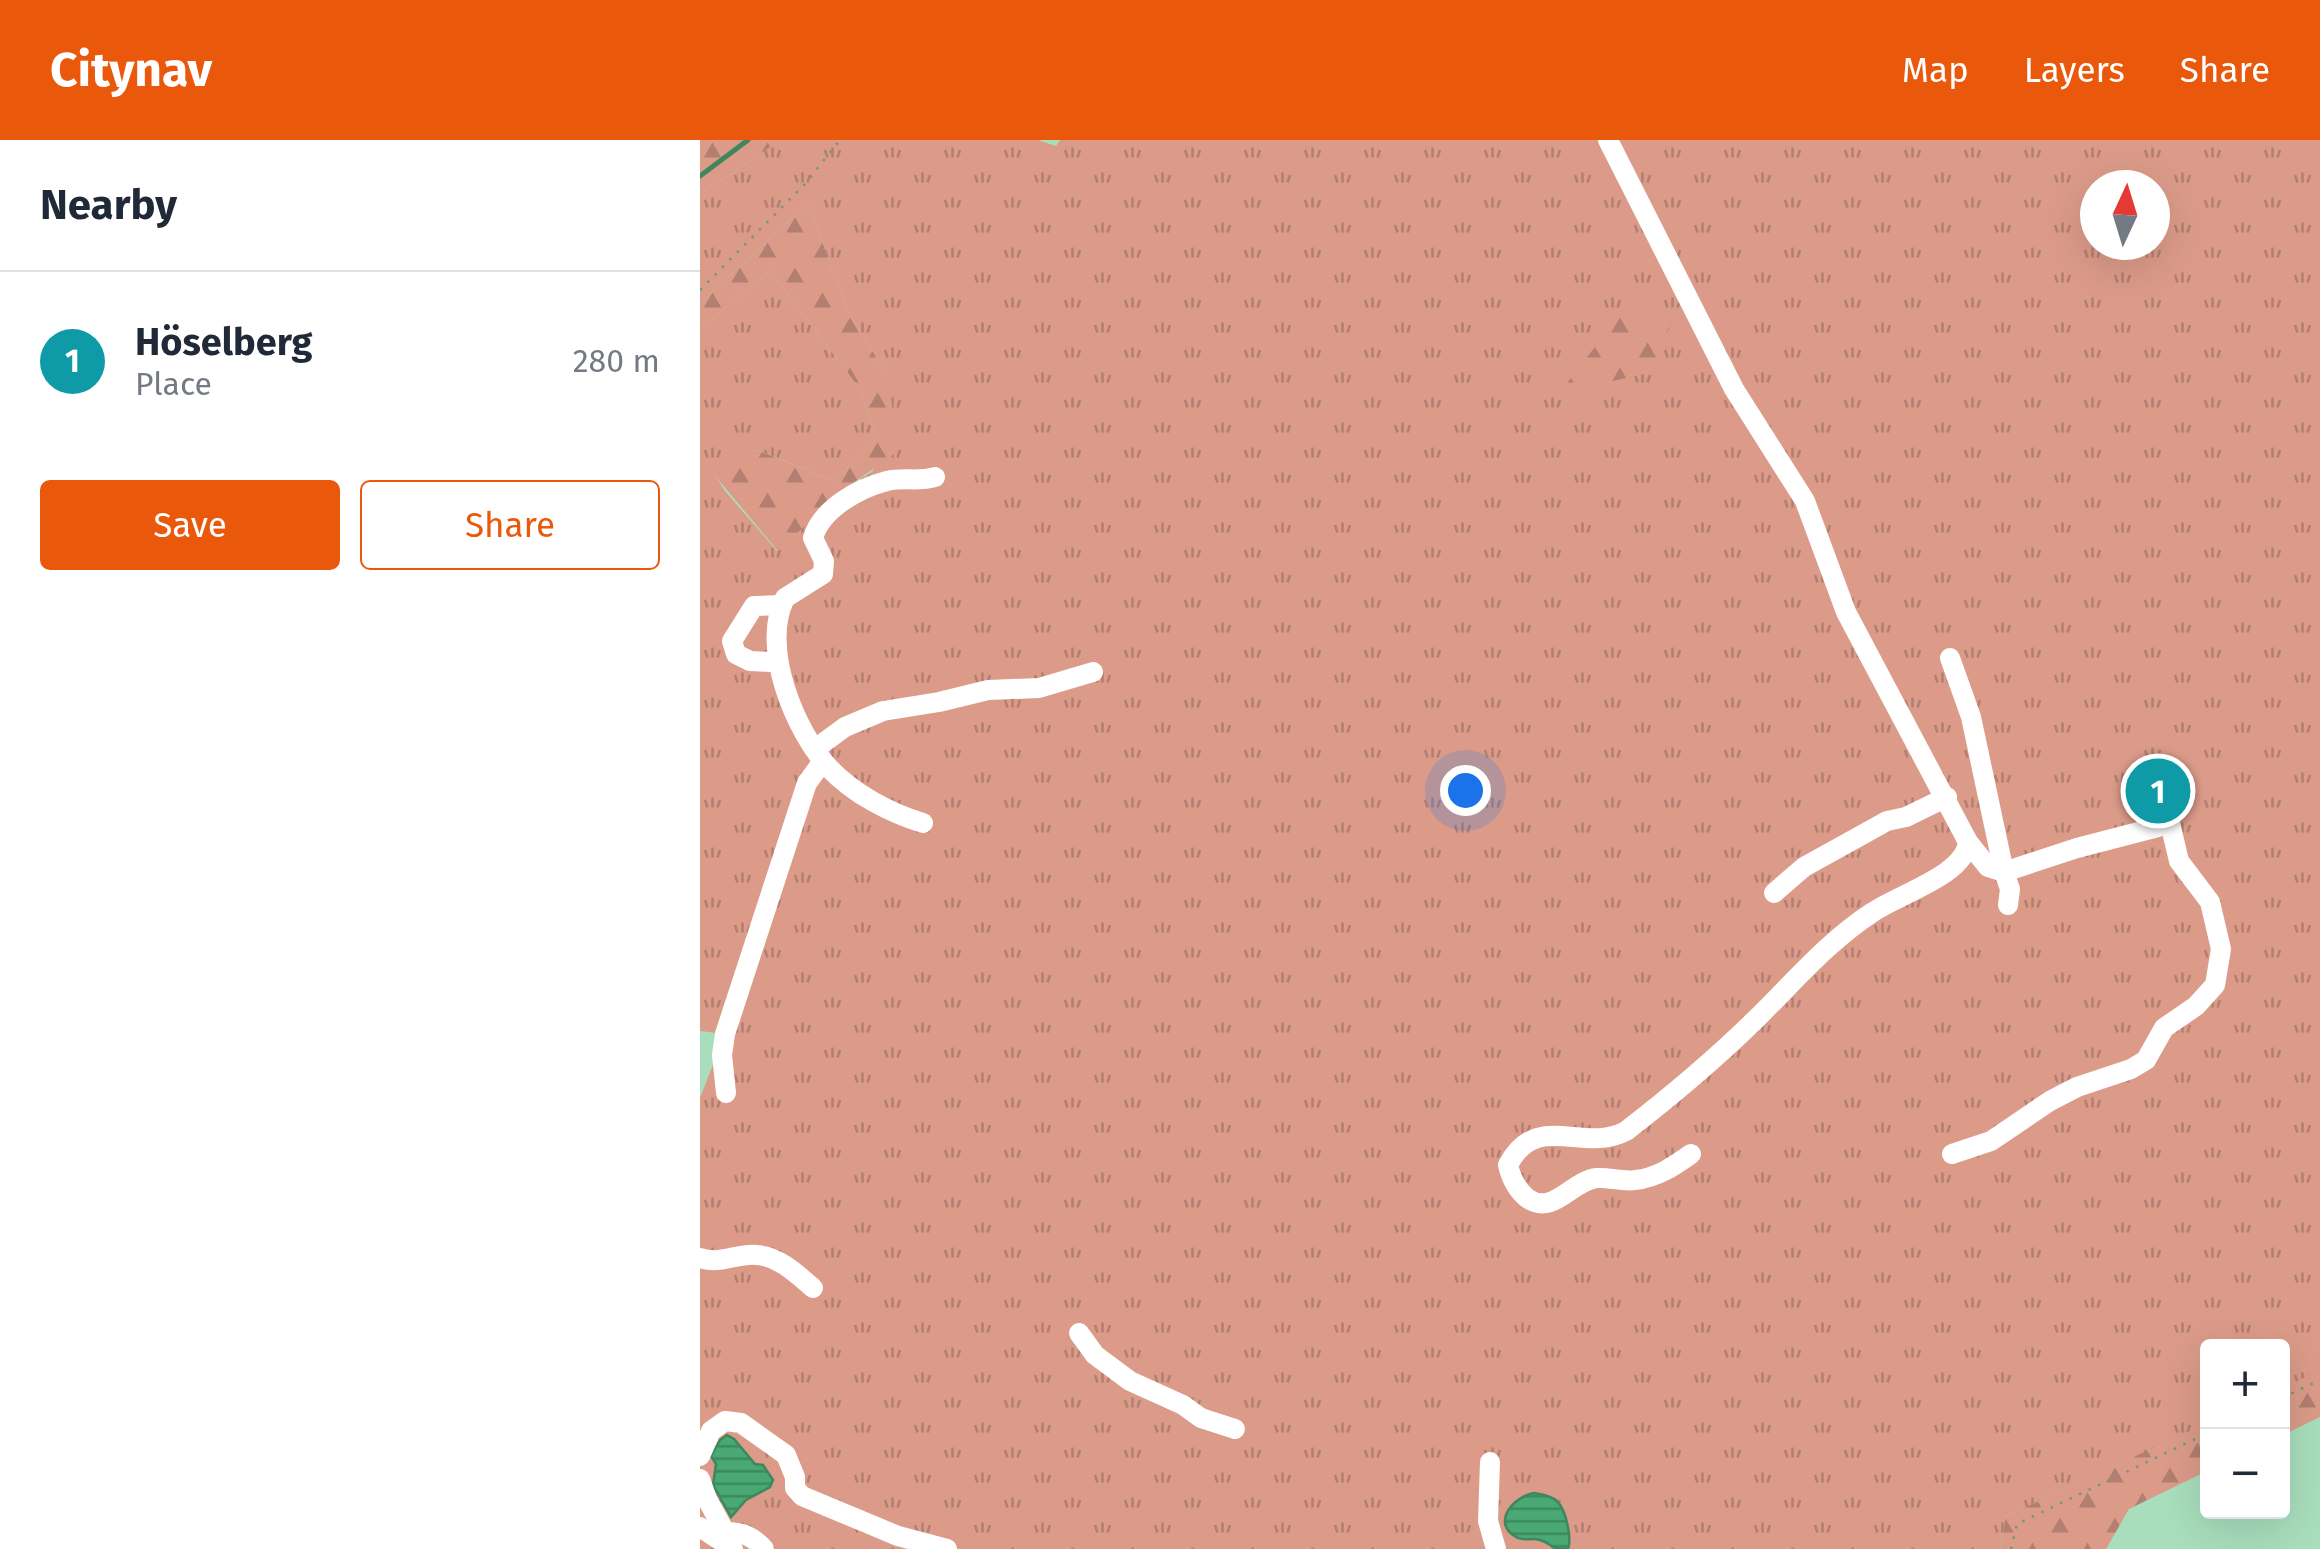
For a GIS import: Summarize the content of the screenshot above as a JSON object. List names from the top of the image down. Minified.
{"north":"top","page":{"header":"Citynav","nav":["Map","Layers","Share"],"heading":"Nearby","list":[{"mark":"1","name":"Höselberg","note":"Place","value":"280 m"}],"buttons":["Save","Share"],"pins":"1","map_buttons":["+","−"]}}
